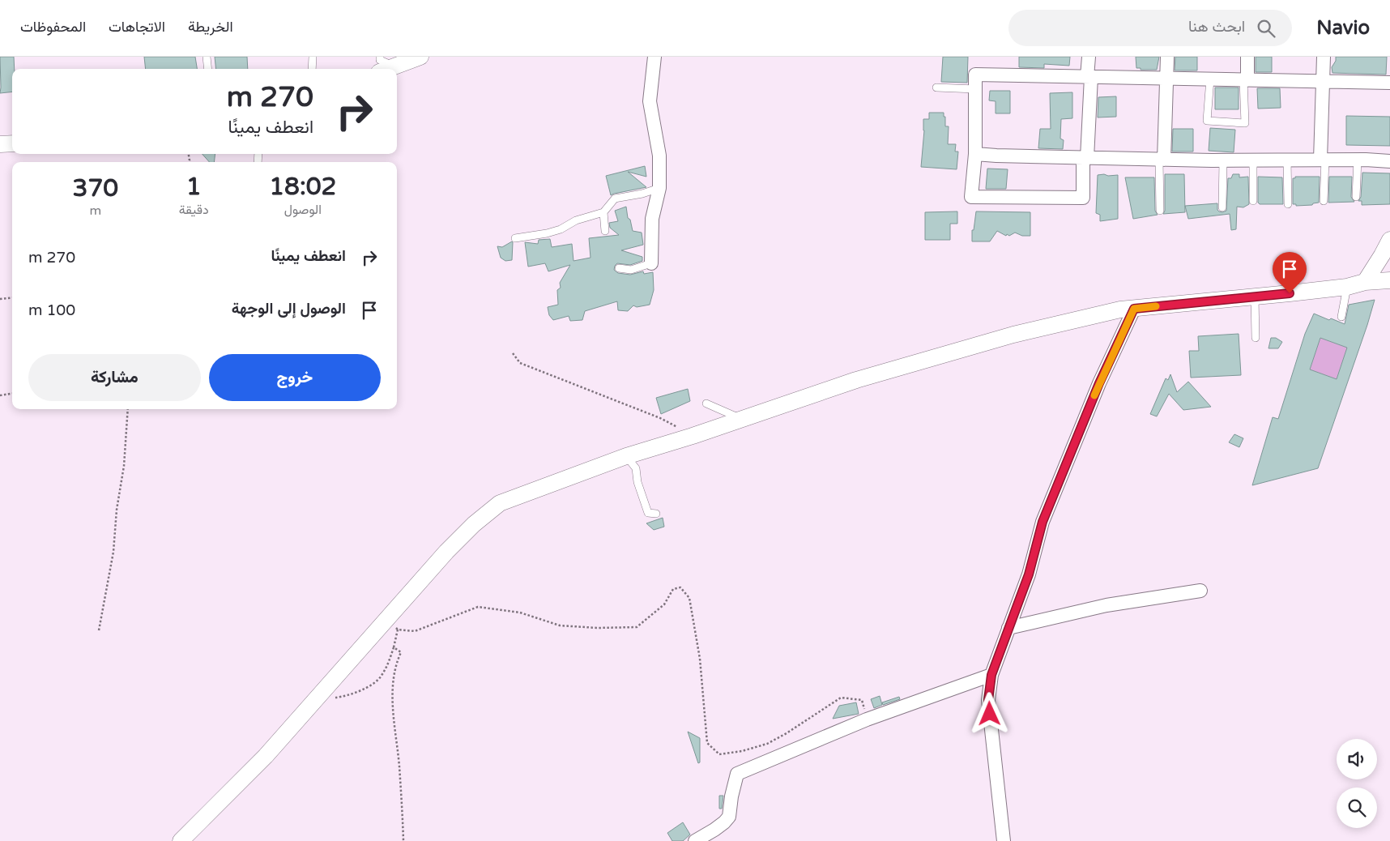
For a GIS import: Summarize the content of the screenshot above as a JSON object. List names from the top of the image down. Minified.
{"page":{"header":"Navio","search":"ابحث هنا","nav":["الخريطة","الاتجاهات","المحفوظات"],"turn":["270 m","انعطف يمينًا"],"eta":["18:02","الوصول","1","دقيقة","370","m"],"list":[{"name":"انعطف يمينًا","value":"270 m"},{"name":"الوصول إلى الوجهة","value":"100 m"}],"buttons":["خروج","مشاركة"]}}
